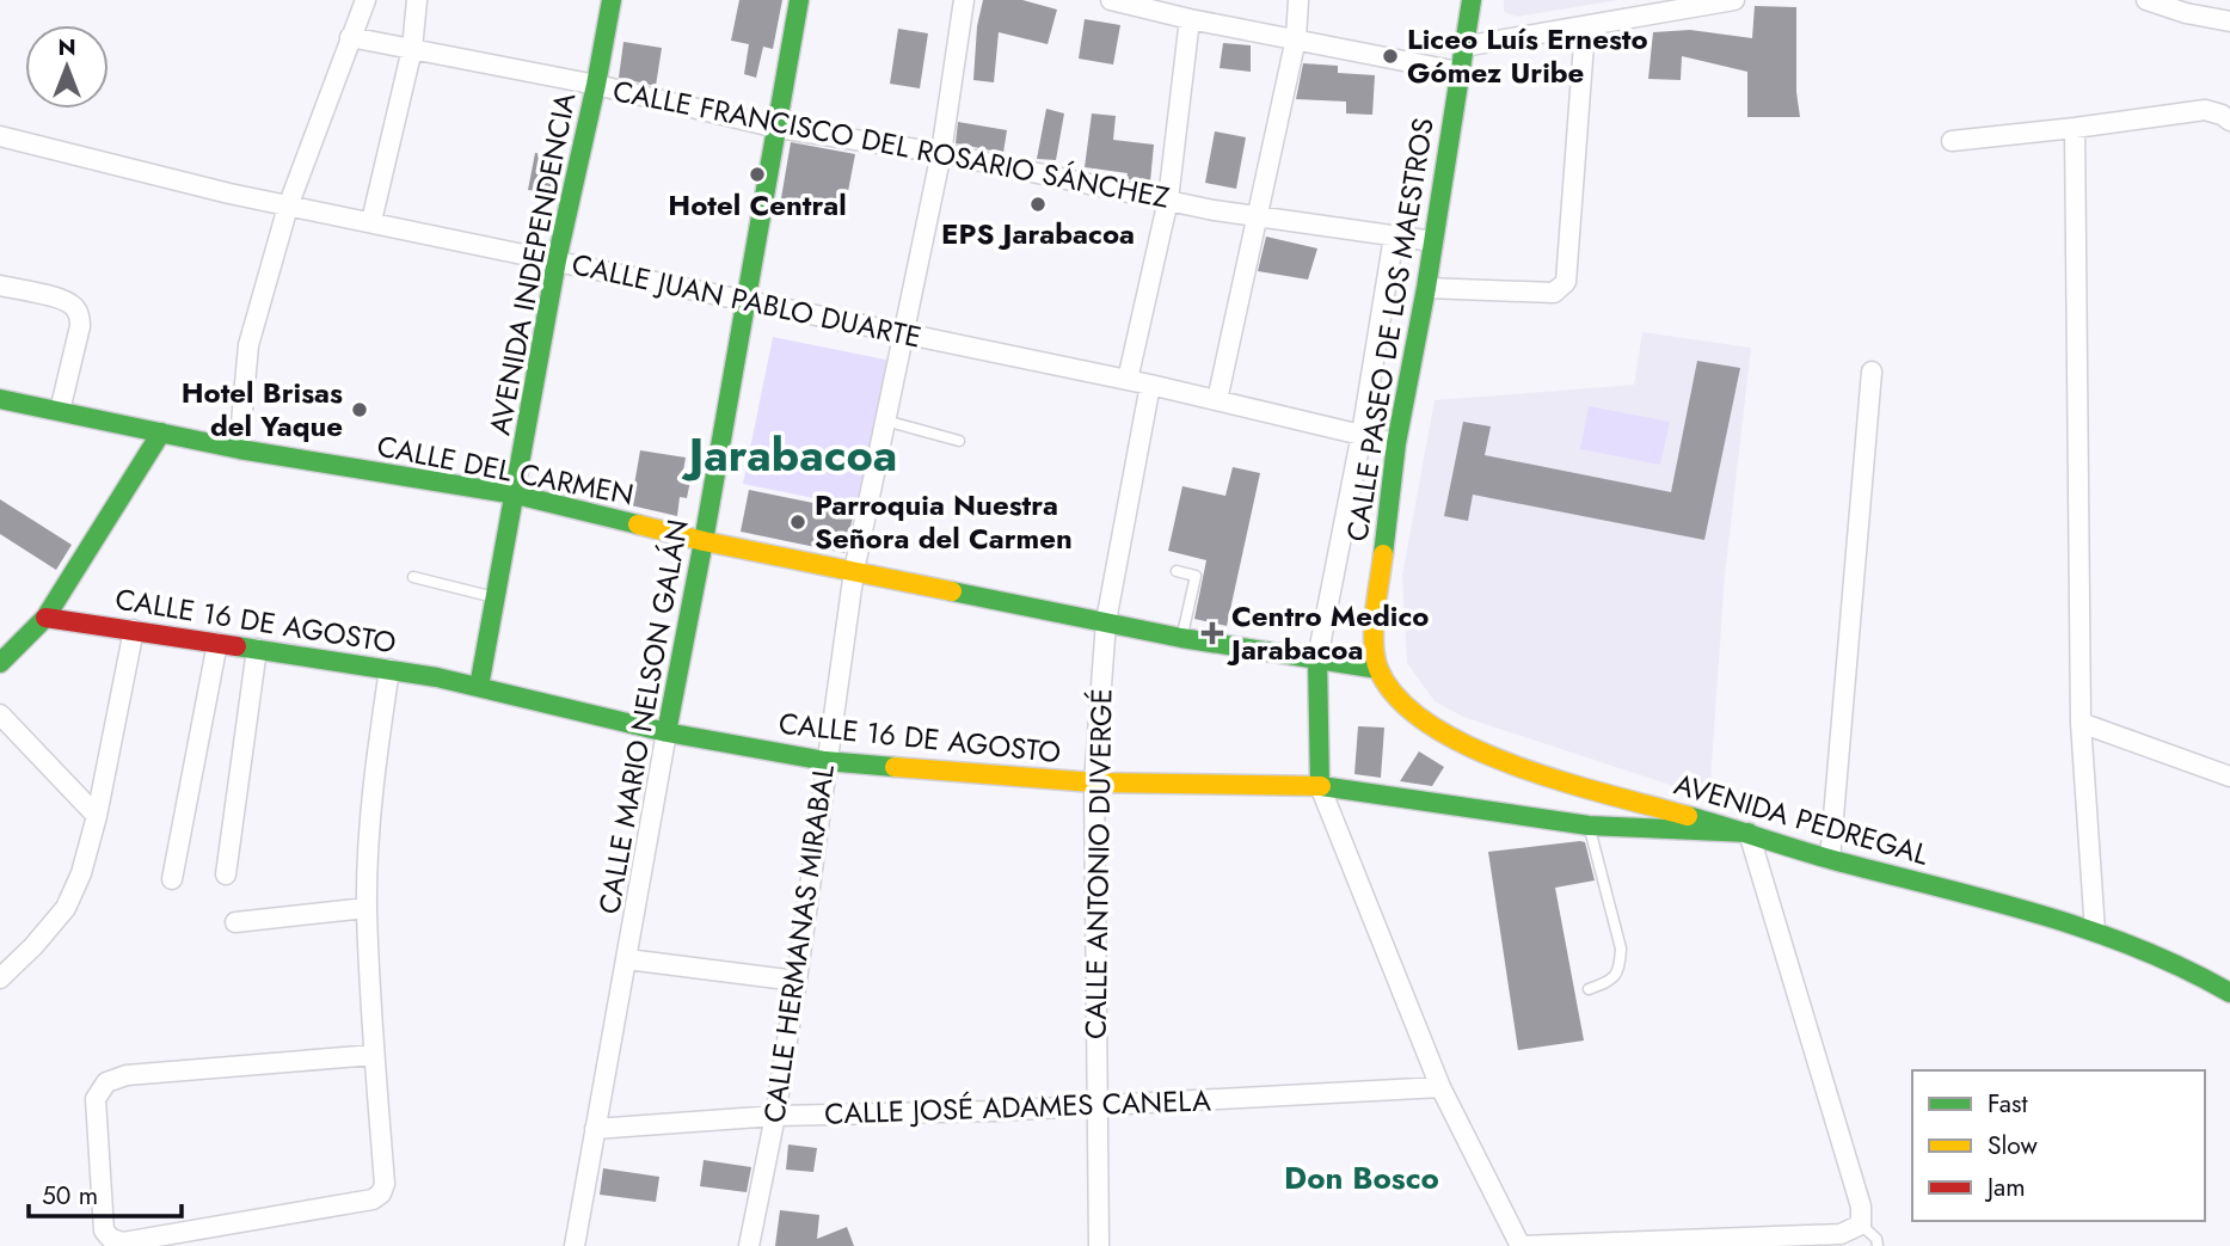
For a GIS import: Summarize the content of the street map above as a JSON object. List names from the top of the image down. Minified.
{"streets":{"street":["CALLE FRANCISCO DEL ROSARIO SÁNCHEZ","AVENIDA INDEPENDENCIA","CALLE JUAN PABLO DUARTE","CALLE PASEO DE LOS MAESTROS","CALLE DEL CARMEN","CALLE 16 DE AGOSTO","CALLE MARIO NELSON GALÁN","AVENIDA PEDREGAL","CALLE ANTONIO DUVERGÉ","CALLE HERMANAS MIRABAL","CALLE JOSÉ ADAMES CANELA"]},"crossings":[["CALLE FRANCISCO DEL ROSARIO SÁNCHEZ","AVENIDA INDEPENDENCIA"],["CALLE FRANCISCO DEL ROSARIO SÁNCHEZ","CALLE PASEO DE LOS MAESTROS"],["CALLE FRANCISCO DEL ROSARIO SÁNCHEZ","CALLE MARIO NELSON GALÁN"],["CALLE FRANCISCO DEL ROSARIO SÁNCHEZ","CALLE HERMANAS MIRABAL"],["AVENIDA INDEPENDENCIA","CALLE JUAN PABLO DUARTE"],["AVENIDA INDEPENDENCIA","CALLE DEL CARMEN"],["AVENIDA INDEPENDENCIA","CALLE 16 DE AGOSTO"],["CALLE JUAN PABLO DUARTE","CALLE PASEO DE LOS MAESTROS"],["CALLE JUAN PABLO DUARTE","CALLE MARIO NELSON GALÁN"],["CALLE JUAN PABLO DUARTE","CALLE ANTONIO DUVERGÉ"],["CALLE JUAN PABLO DUARTE","CALLE HERMANAS MIRABAL"],["CALLE PASEO DE LOS MAESTROS","CALLE DEL CARMEN"],["CALLE PASEO DE LOS MAESTROS","AVENIDA PEDREGAL"],["CALLE DEL CARMEN","CALLE MARIO NELSON GALÁN"],["CALLE DEL CARMEN","AVENIDA PEDREGAL"],["CALLE DEL CARMEN","CALLE ANTONIO DUVERGÉ"],["CALLE DEL CARMEN","CALLE HERMANAS MIRABAL"],["CALLE 16 DE AGOSTO","CALLE MARIO NELSON GALÁN"],["CALLE 16 DE AGOSTO","AVENIDA PEDREGAL"],["CALLE 16 DE AGOSTO","CALLE ANTONIO DUVERGÉ"],["CALLE 16 DE AGOSTO","CALLE HERMANAS MIRABAL"],["CALLE MARIO NELSON GALÁN","CALLE JOSÉ ADAMES CANELA"],["CALLE ANTONIO DUVERGÉ","CALLE JOSÉ ADAMES CANELA"],["CALLE HERMANAS MIRABAL","CALLE JOSÉ ADAMES CANELA"]],"districts":["Jarabacoa","Don Bosco"],"places":{"other":["Liceo Luís Ernesto Gómez Uribe","Hotel Central","EPS Jarabacoa","Hotel Brisas del Yaque","Parroquia Nuestra Señora del Carmen"],"health":["Centro Medico Jarabacoa"]},"legend":["Fast","Slow","Jam"],"scale_bar":"50 m","north":"top"}
